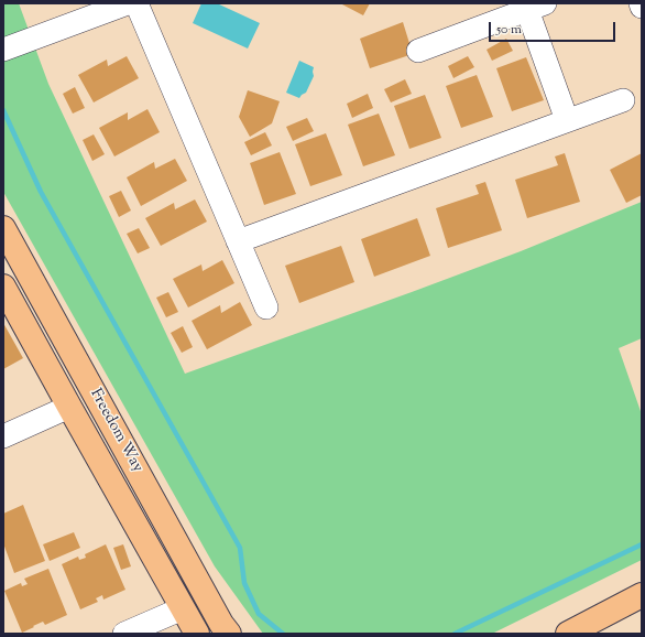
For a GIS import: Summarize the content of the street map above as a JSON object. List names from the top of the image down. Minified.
{"streets":{"main road":["Freedom Way"]},"scale_bar":"50 m"}
